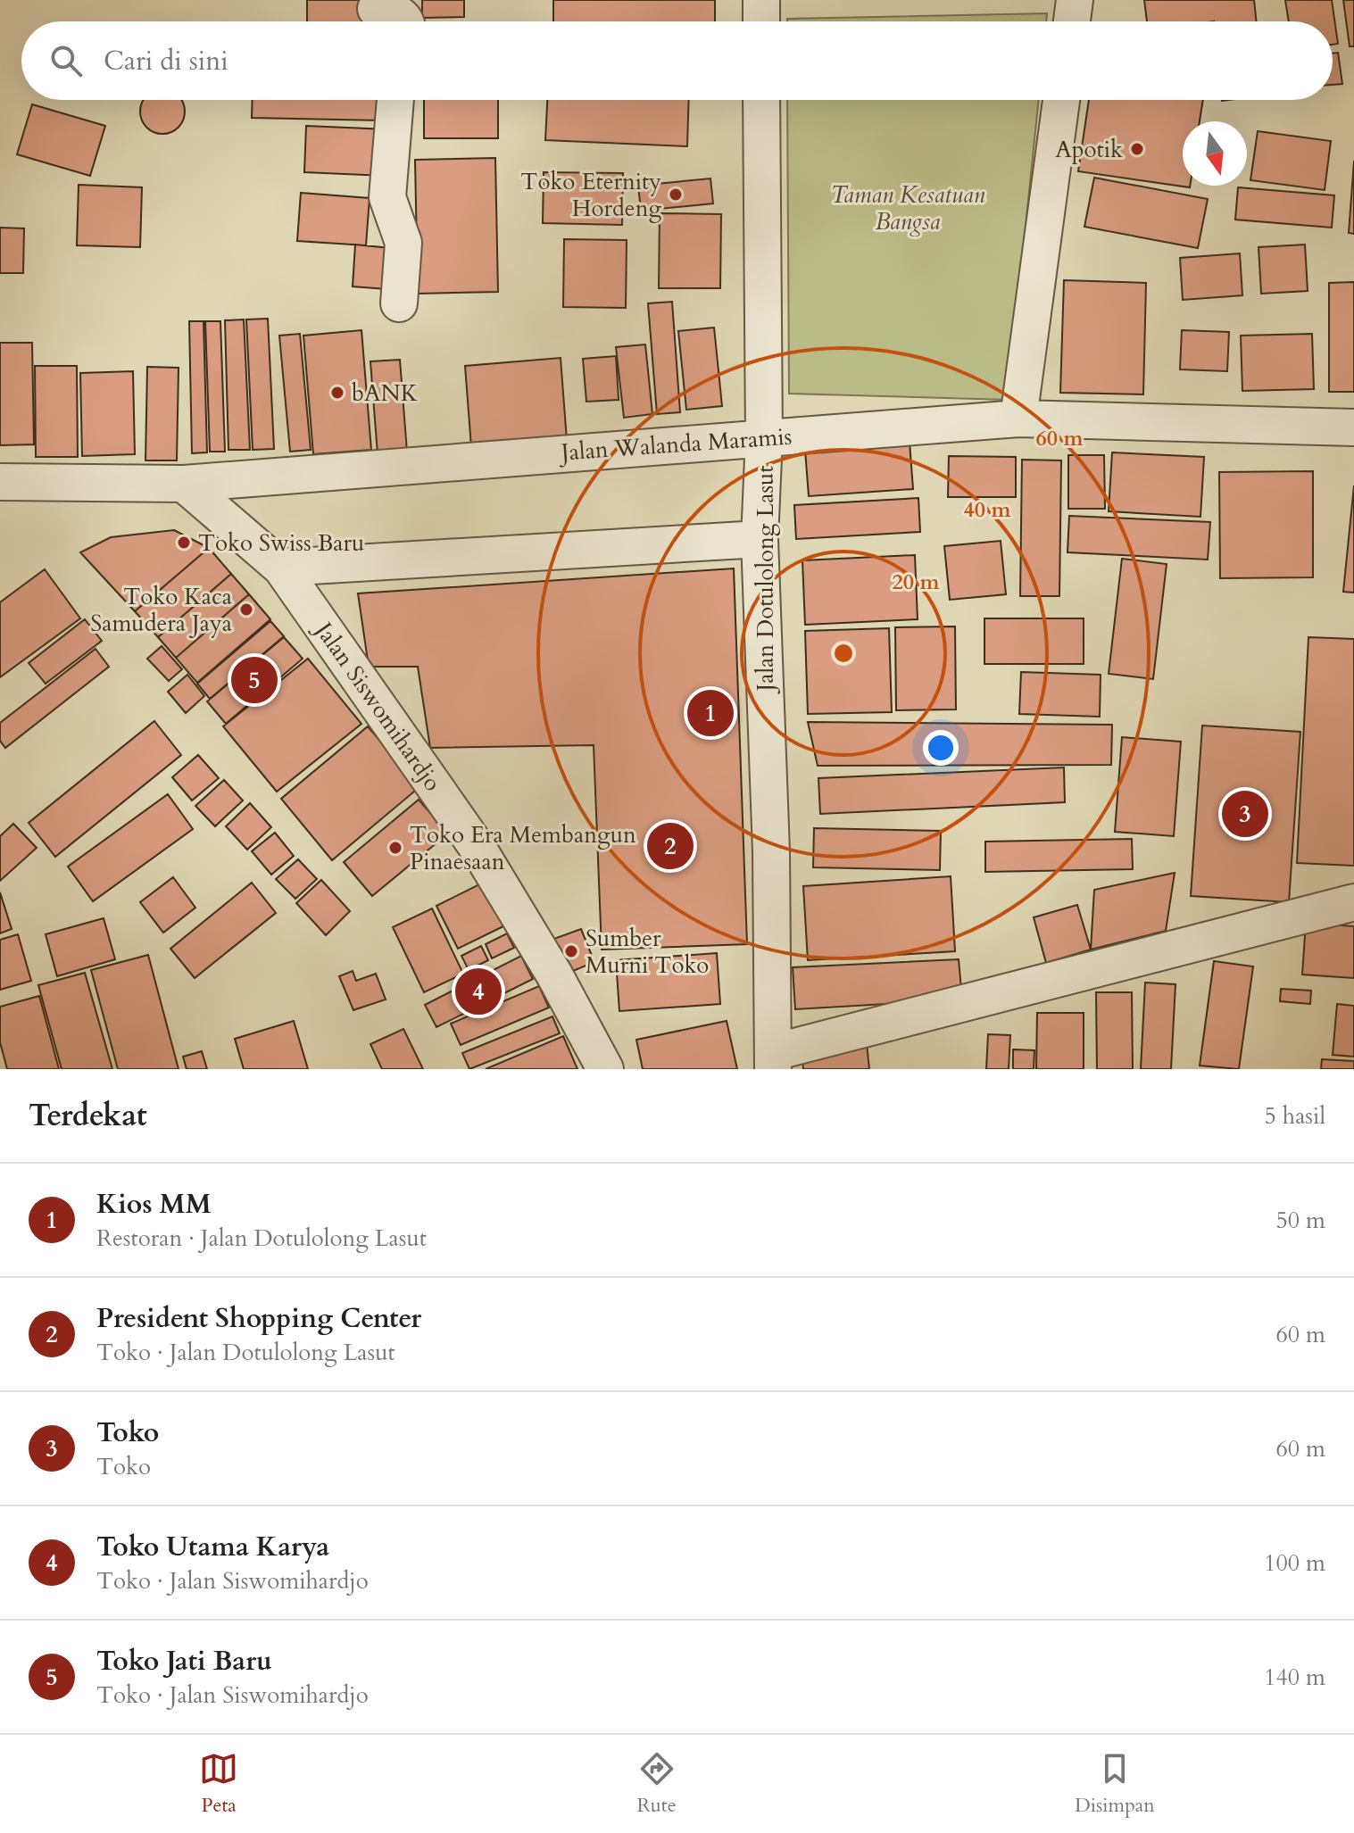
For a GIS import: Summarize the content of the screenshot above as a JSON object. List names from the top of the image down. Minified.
{"streets":{"street":["Jalan Walanda Maramis","Jalan Dotulolong Lasut","Jalan Siswomihardjo"]},"crossings":[["Jalan Walanda Maramis","Jalan Dotulolong Lasut"],["Jalan Walanda Maramis","Jalan Siswomihardjo"]],"parks":["Taman Kesatuan Bangsa"],"places":["Apotik","Toko Eternity Hordeng","bANK","Toko Swiss Baru","Toko Kaca Samudera Jaya","Toko Era Membangun Pinaesaan","Sumber Murni Toko"],"north":"bottom","page":{"search":"Cari di sini","pins":["5","1","3","2","4"],"heading":["Terdekat","5 hasil"],"list":[{"mark":"1","name":"Kios MM","note":"Restoran · Jalan Dotulolong Lasut","value":"50 m"},{"mark":"2","name":"President Shopping Center","note":"Toko · Jalan Dotulolong Lasut","value":"60 m"},{"mark":"3","name":"Toko","note":"Toko","value":"60 m"},{"mark":"4","name":"Toko Utama Karya","note":"Toko · Jalan Siswomihardjo","value":"100 m"},{"mark":"5","name":"Toko Jati Baru","note":"Toko · Jalan Siswomihardjo","value":"140 m"}],"nav":["Peta","Rute","Disimpan"]},"rings":["60 m","40 m","20 m"]}
